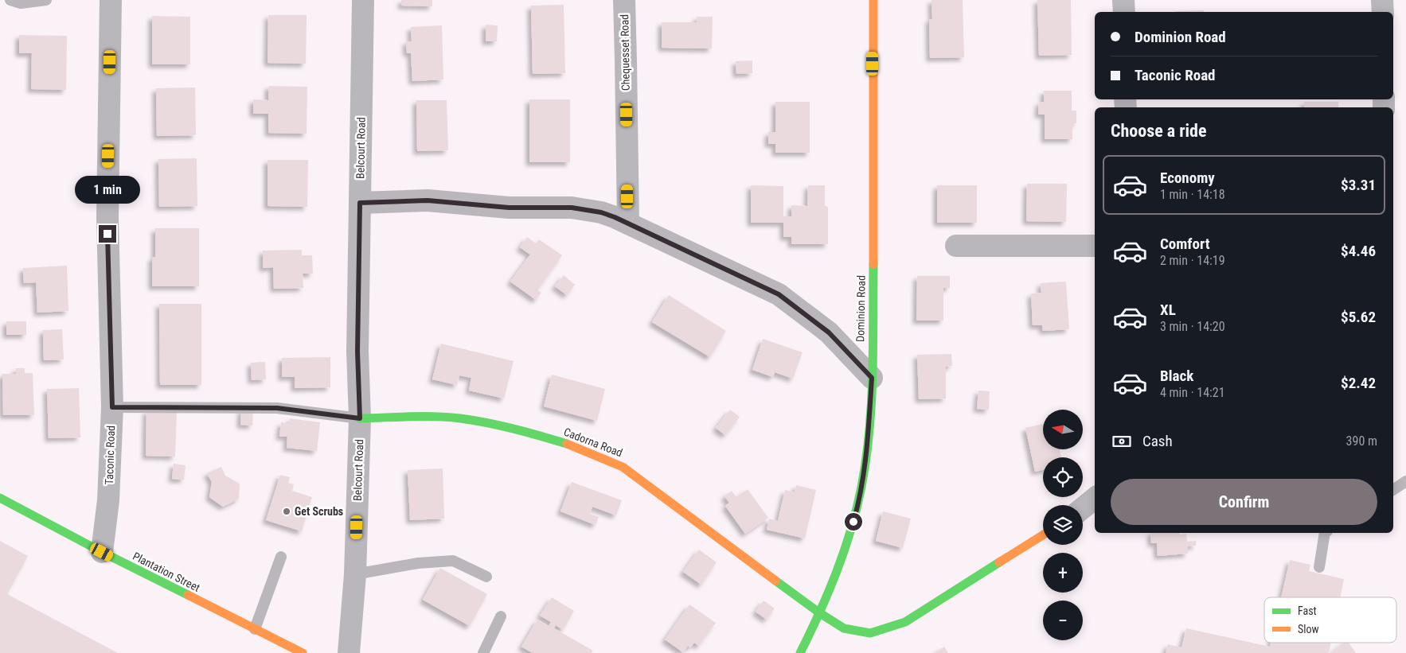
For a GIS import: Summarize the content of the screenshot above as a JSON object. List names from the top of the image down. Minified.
{"streets":{"street":["Chequesset Road","Belcourt Road","Dominion Road","Cadorna Road","Taconic Road","Plantation Street"]},"crossings":[["Belcourt Road","Cadorna Road"],["Dominion Road","Cadorna Road"],["Taconic Road","Plantation Street"]],"places":["Get Scrubs"],"legend":["Fast","Slow"],"north":"left","page":{"banner":["Dominion Road","Taconic Road"],"heading":"Choose a ride","list":[{"name":"Economy","note":"1 min · 14:18","value":"$3.31"},{"name":"Comfort","note":"2 min · 14:19","value":"$4.46"},{"name":"XL","note":"3 min · 14:20","value":"$5.62"},{"name":"Black","note":"4 min · 14:21","value":"$2.42"}],"bubble":"1 min","map_buttons":["+","−"],"pay":["Cash","390 m"],"buttons":"Confirm"}}
